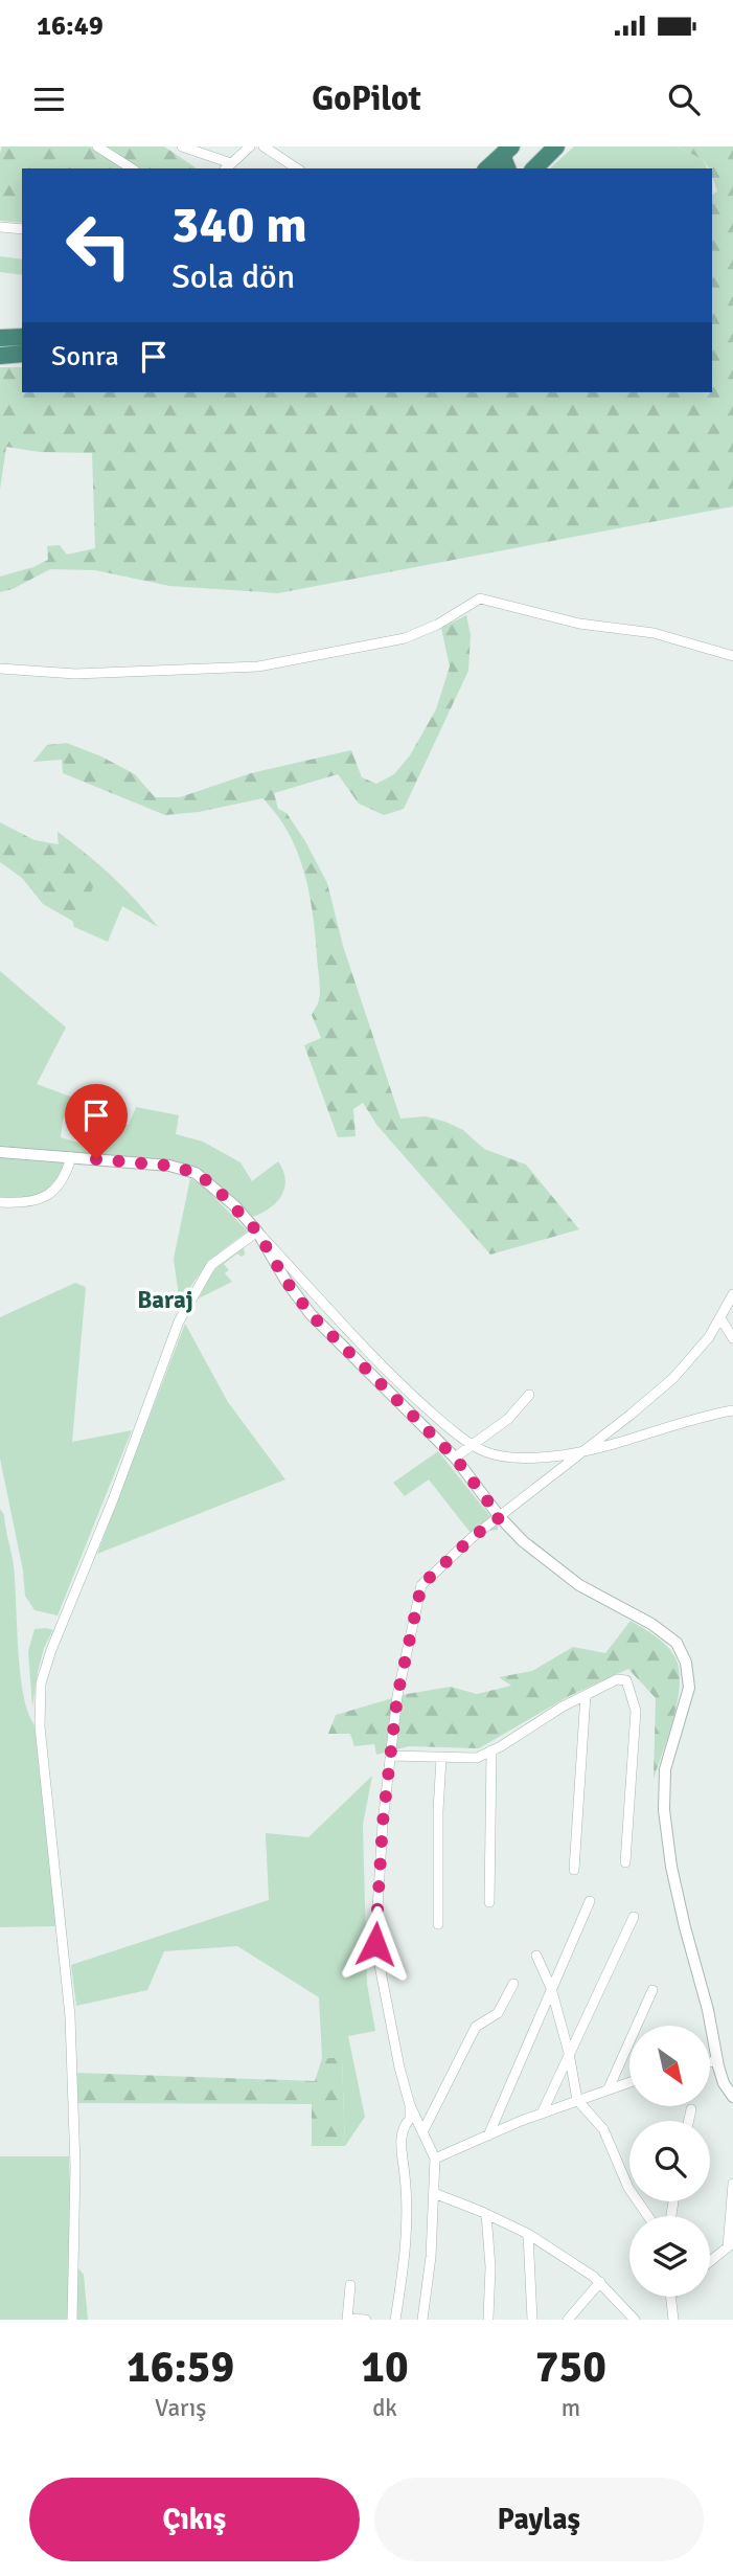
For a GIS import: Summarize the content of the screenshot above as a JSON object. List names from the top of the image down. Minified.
{"districts":["Baraj"],"north":"bottom right","page":{"status":"16:49","header":"GoPilot","turn":["340 m","Sola dön"],"then":"Sonra","eta":["16:59","Varış","10","dk","750","m"],"buttons":["Çıkış","Paylaş"]}}
